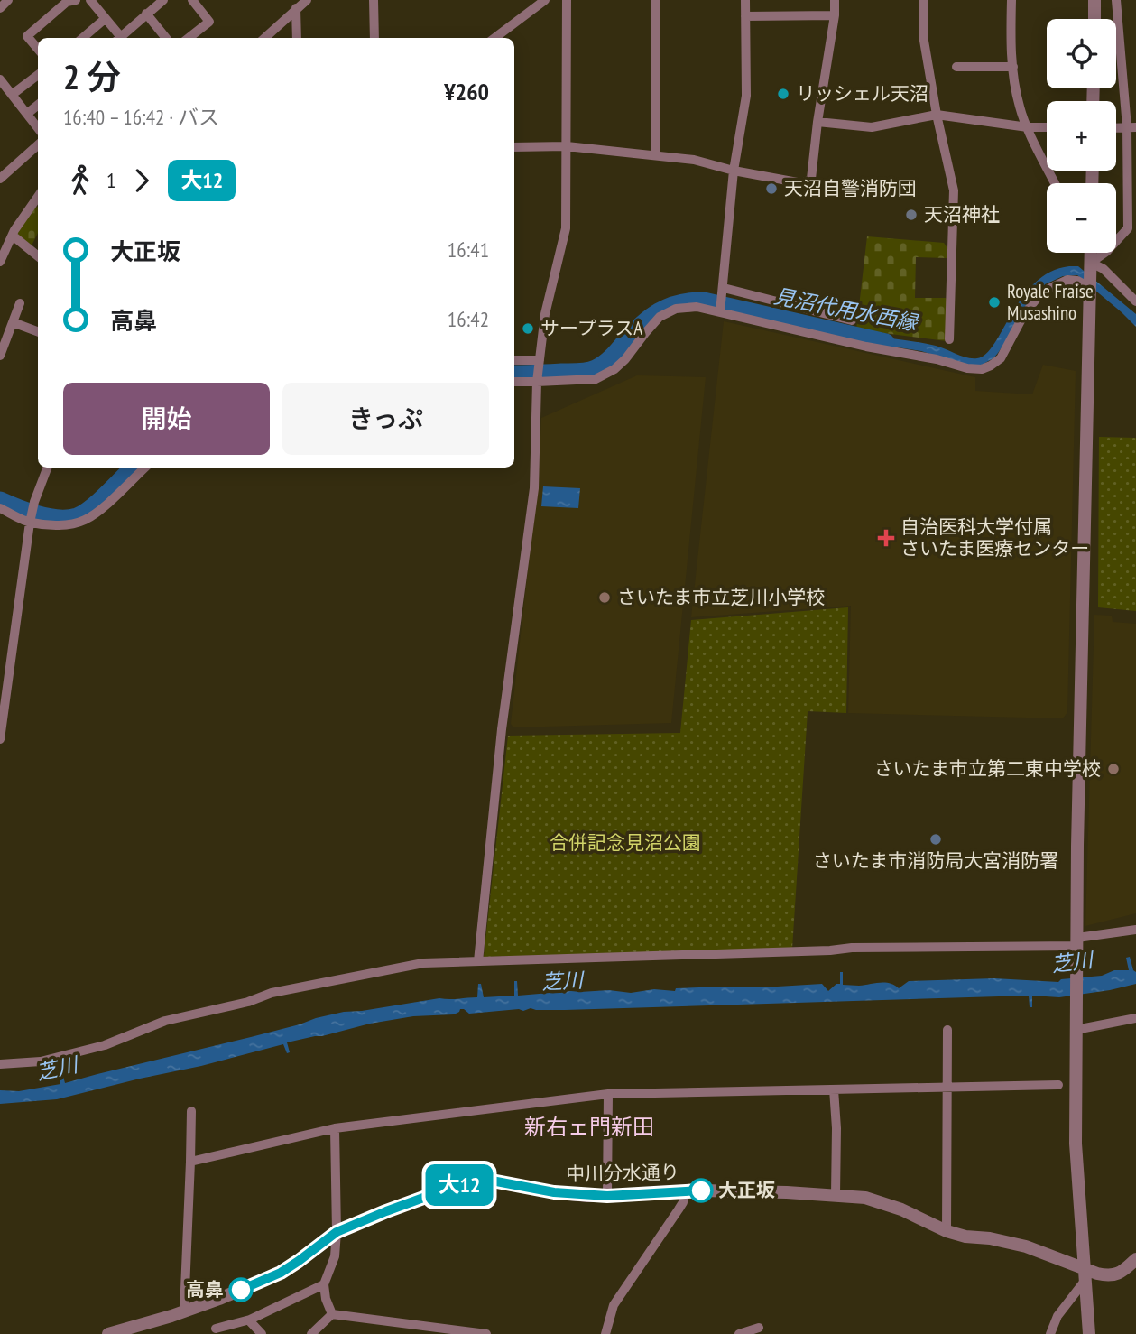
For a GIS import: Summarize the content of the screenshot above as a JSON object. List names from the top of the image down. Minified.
{"streets":{"street":["中川分水通り"]},"districts":["新右ェ門新田"],"water":["見沼代用水西縁","芝川"],"parks":["合併記念見沼公園"],"places":{"other":["リッシェル天沼","天沼自警消防団","天沼神社","Royale Fraise Musashino","サープラスA","さいたま市立芝川小学校","さいたま市立第二東中学校","さいたま市消防局大宮消防署","大正坂","高鼻"],"health":["自治医科大学付属 さいたま医療センター"]},"lines":["bus line 大12"],"page":{"on_map":"大12","map_buttons":["+","−"],"heading":["2 分","16:40 – 16:42 · バス","¥260"],"legs":["1","大12"],"list":[{"name":"大正坂","value":"16:41"},{"name":"高鼻","value":"16:42"}],"buttons":["開始","きっぷ"]}}
